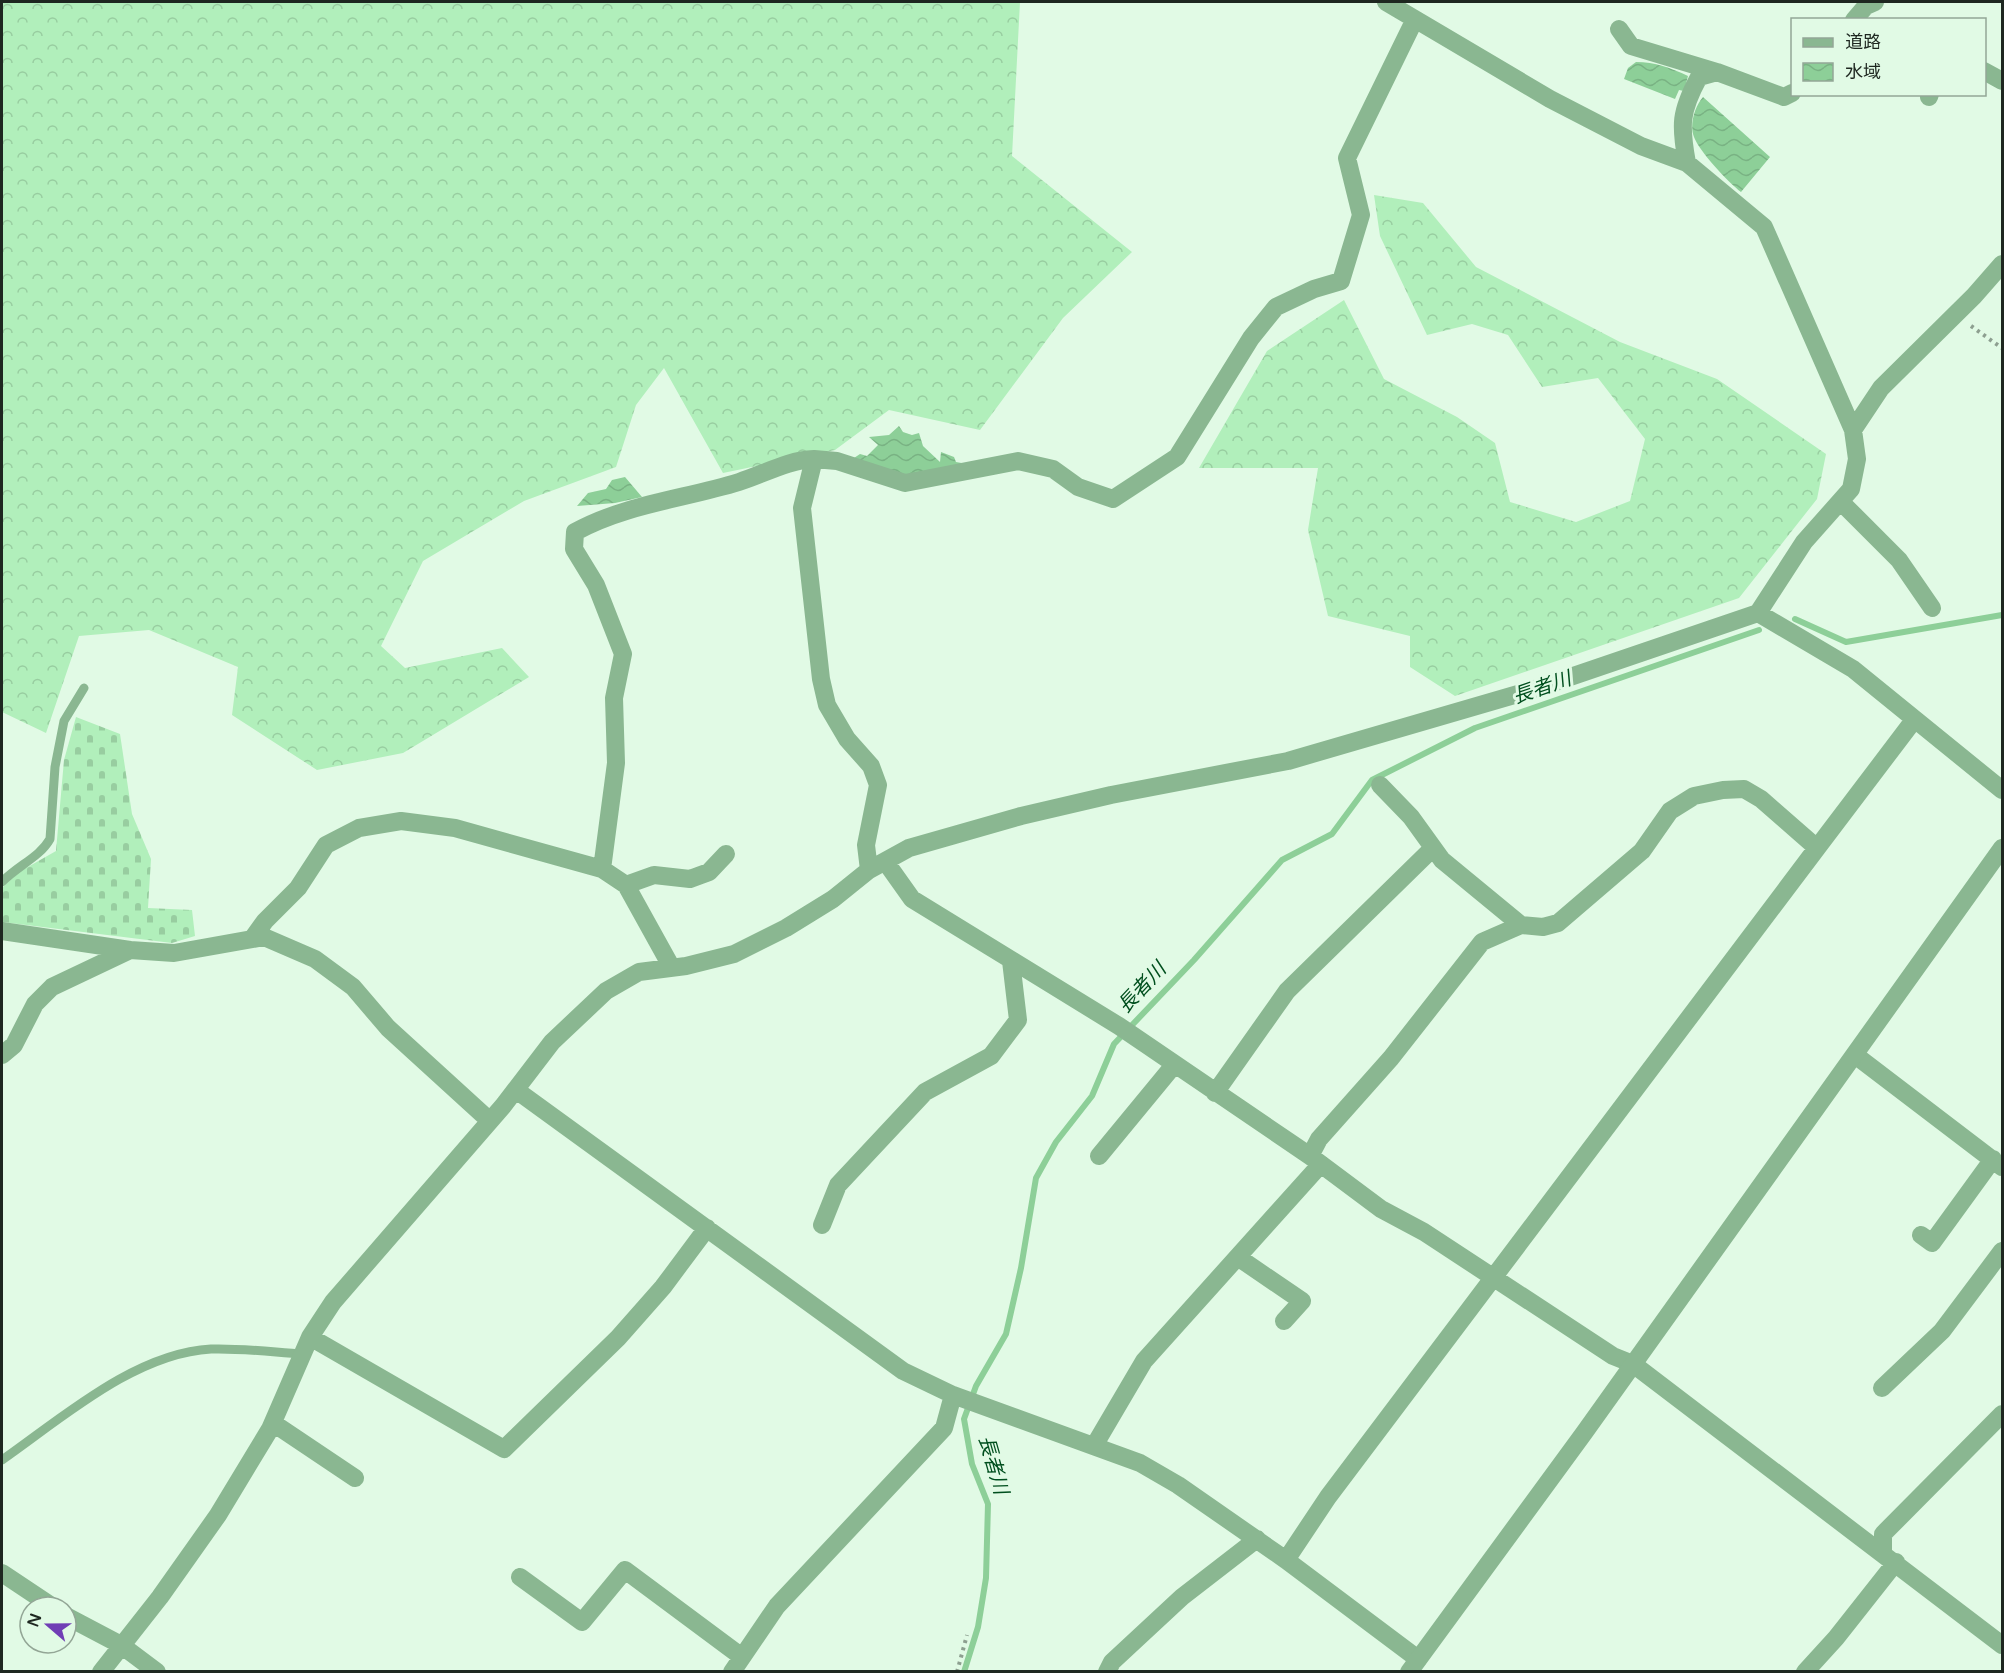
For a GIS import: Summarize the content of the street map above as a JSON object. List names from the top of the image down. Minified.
{"water":["長者川"],"legend":["道路","水域"],"north":"left"}
